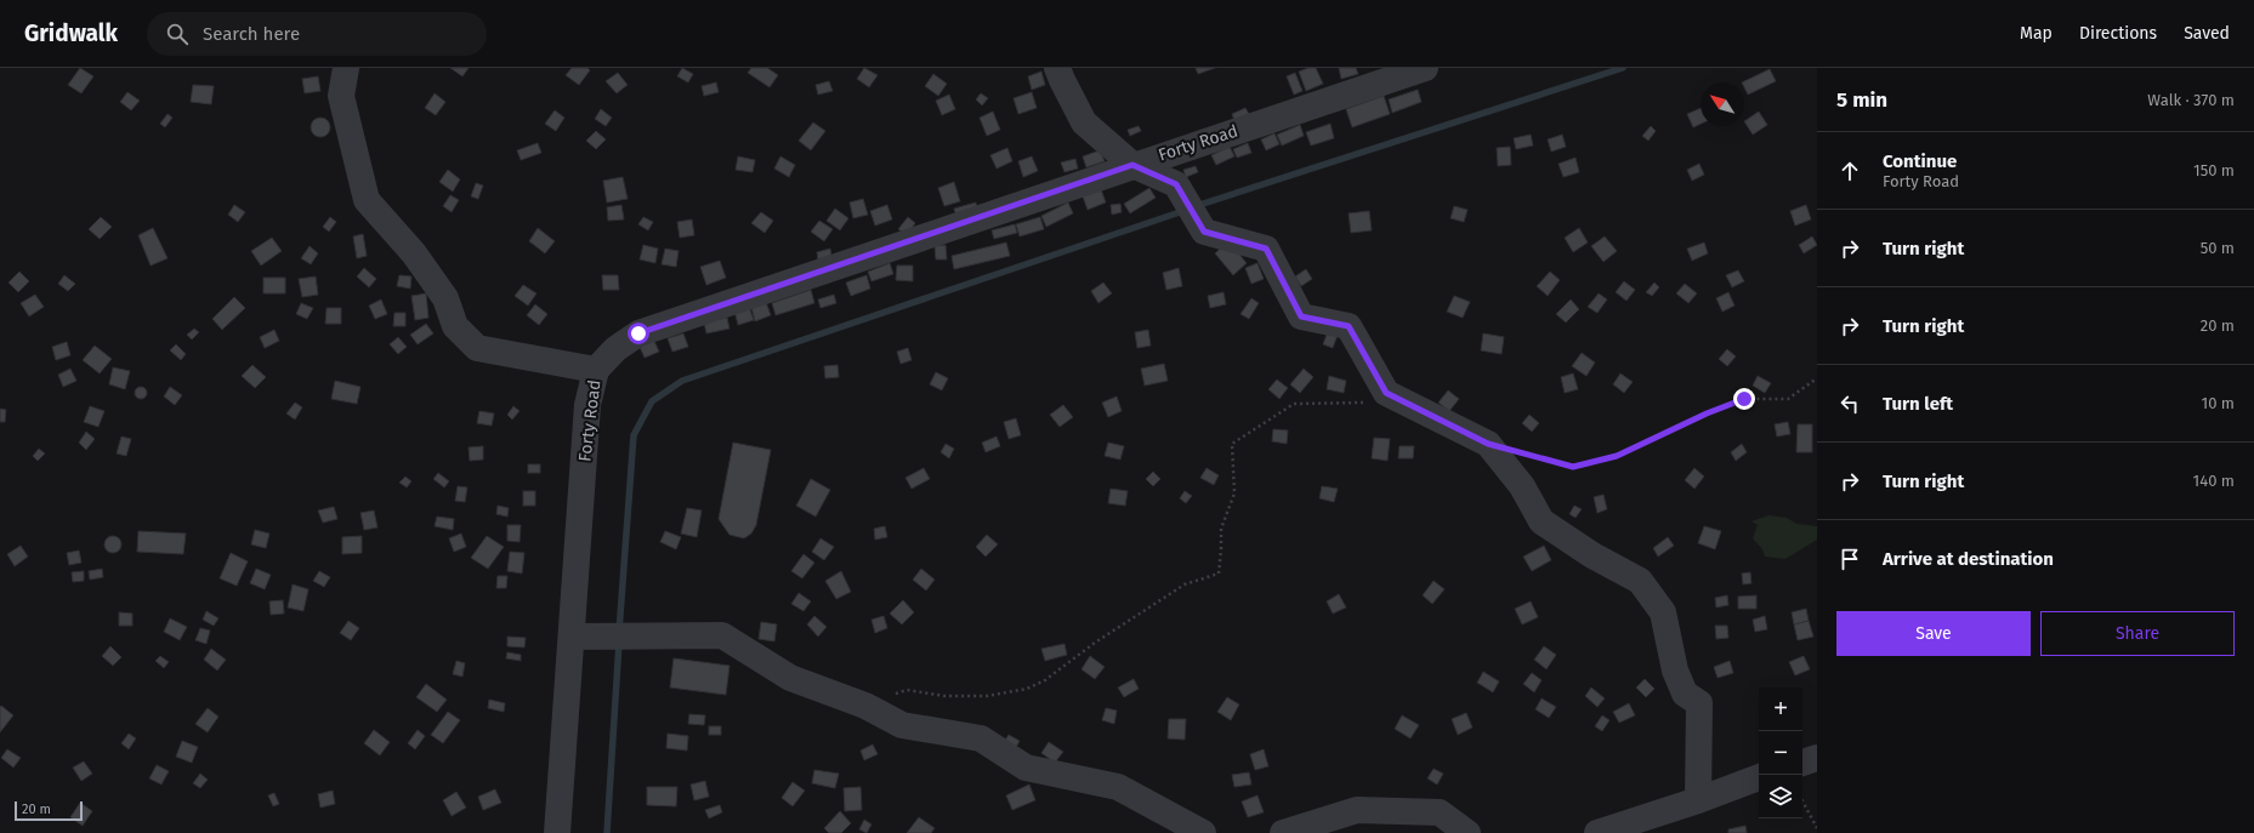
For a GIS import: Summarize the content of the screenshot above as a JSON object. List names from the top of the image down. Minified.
{"streets":{"street":["Forty Road"]},"scale_bar":"20 m","north":"top left","page":{"header":"Gridwalk","search":"Search here","nav":["Map","Directions","Saved"],"heading":["5 min","Walk · 370 m"],"list":[["Continue","Forty Road","150 m"],["Turn right","50 m"],["Turn right","20 m"],["Turn left","10 m"],["Turn right","140 m"],"Arrive at destination"],"buttons":["Save","Share"],"map_buttons":["+","−"],"scale":"20 m"}}
